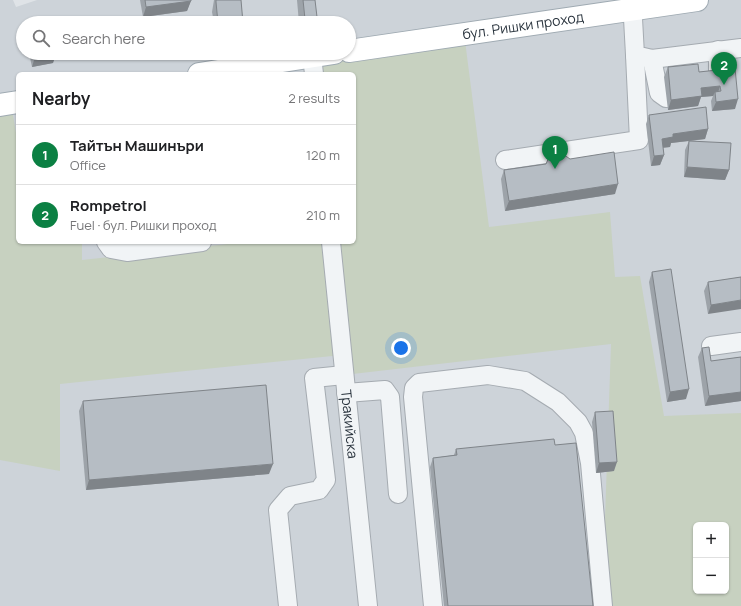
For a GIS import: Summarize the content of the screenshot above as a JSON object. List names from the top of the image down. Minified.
{"streets":{"main road":["бул. Ришки проход"],"street":["Тракийска"]},"page":{"search":"Search here","pins":["2","1"],"heading":["Nearby","2 results"],"list":[{"mark":"1","name":"Тайтън Машинъри","note":"Office","value":"120 m"},{"mark":"2","name":"Rompetrol","note":"Fuel · бул. Ришки проход","value":"210 m"}],"map_buttons":["+","−"]}}
